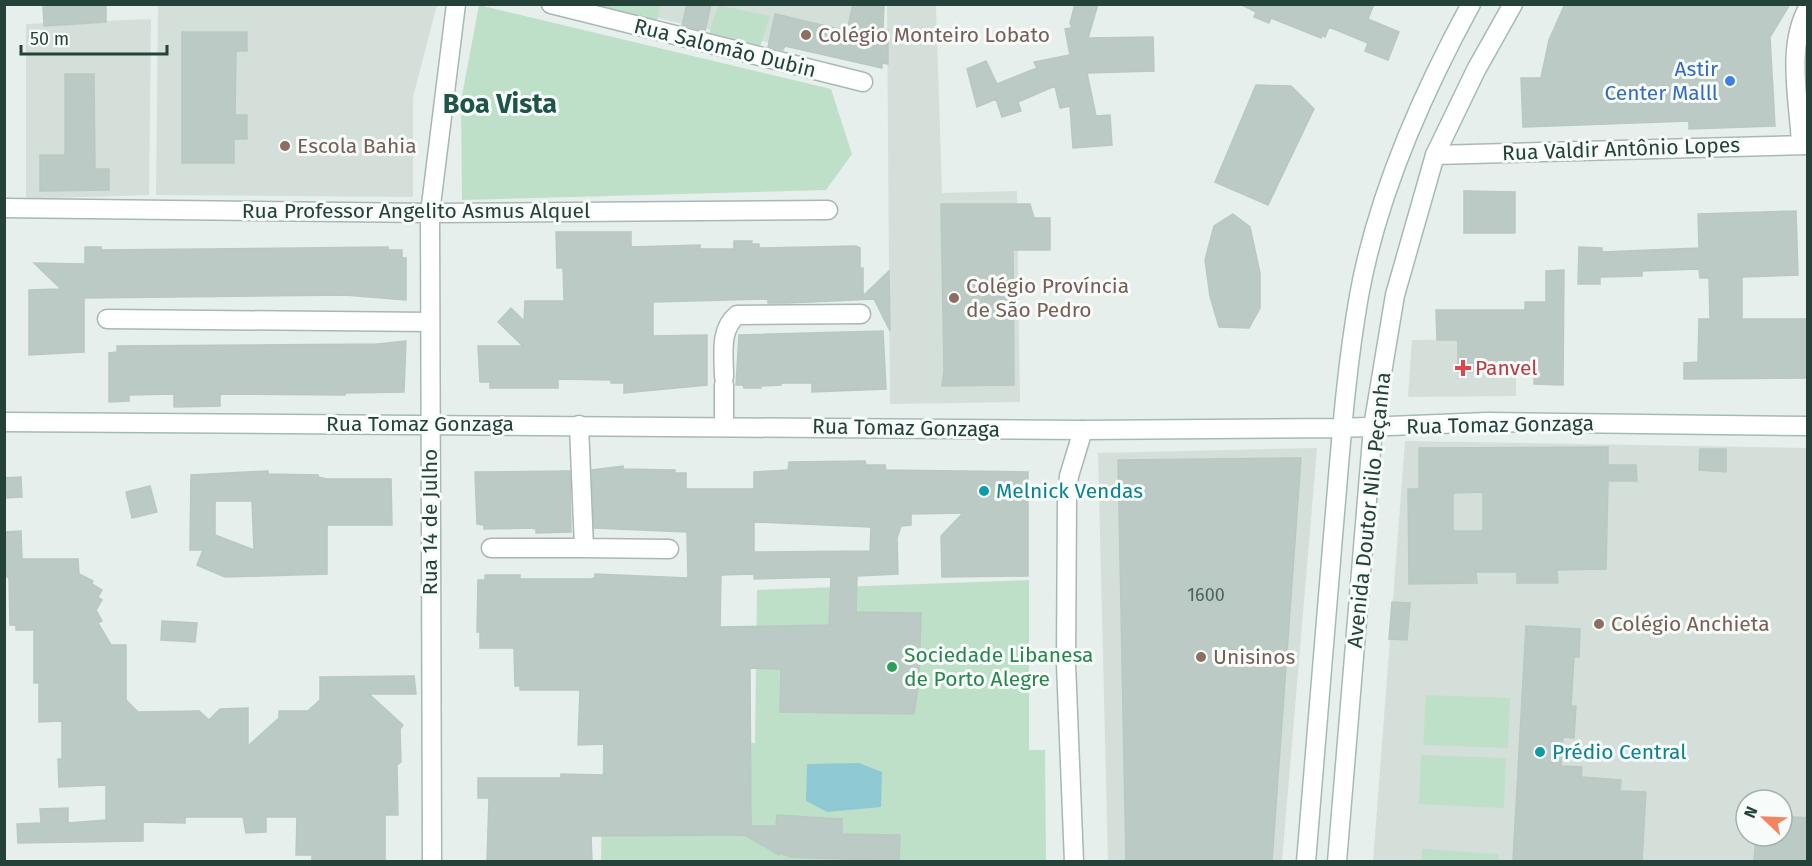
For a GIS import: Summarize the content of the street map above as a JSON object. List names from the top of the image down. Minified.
{"streets":{"street":["Rua Salomão Dubin","Rua Valdir Antônio Lopes","Rua Professor Angelito Asmus Alquel","Rua Tomaz Gonzaga","Avenida Doutor Nilo Peçanha","Rua 14 de Julho"]},"crossings":[["Rua Valdir Antônio Lopes","Avenida Doutor Nilo Peçanha"],["Rua Professor Angelito Asmus Alquel","Rua 14 de Julho"],["Rua Tomaz Gonzaga","Avenida Doutor Nilo Peçanha"],["Rua Tomaz Gonzaga","Rua 14 de Julho"]],"districts":["Boa Vista"],"places":{"other":["Colégio Monteiro Lobato","Astir Center Malll","Escola Bahia","Colégio Província de São Pedro","Melnick Vendas","Colégio Anchieta","Unisinos","Sociedade Libanesa de Porto Alegre","Prédio Central"],"health":["Panvel"]},"house_numbers":["1600"],"scale_bar":"50 m","north":"top left"}
